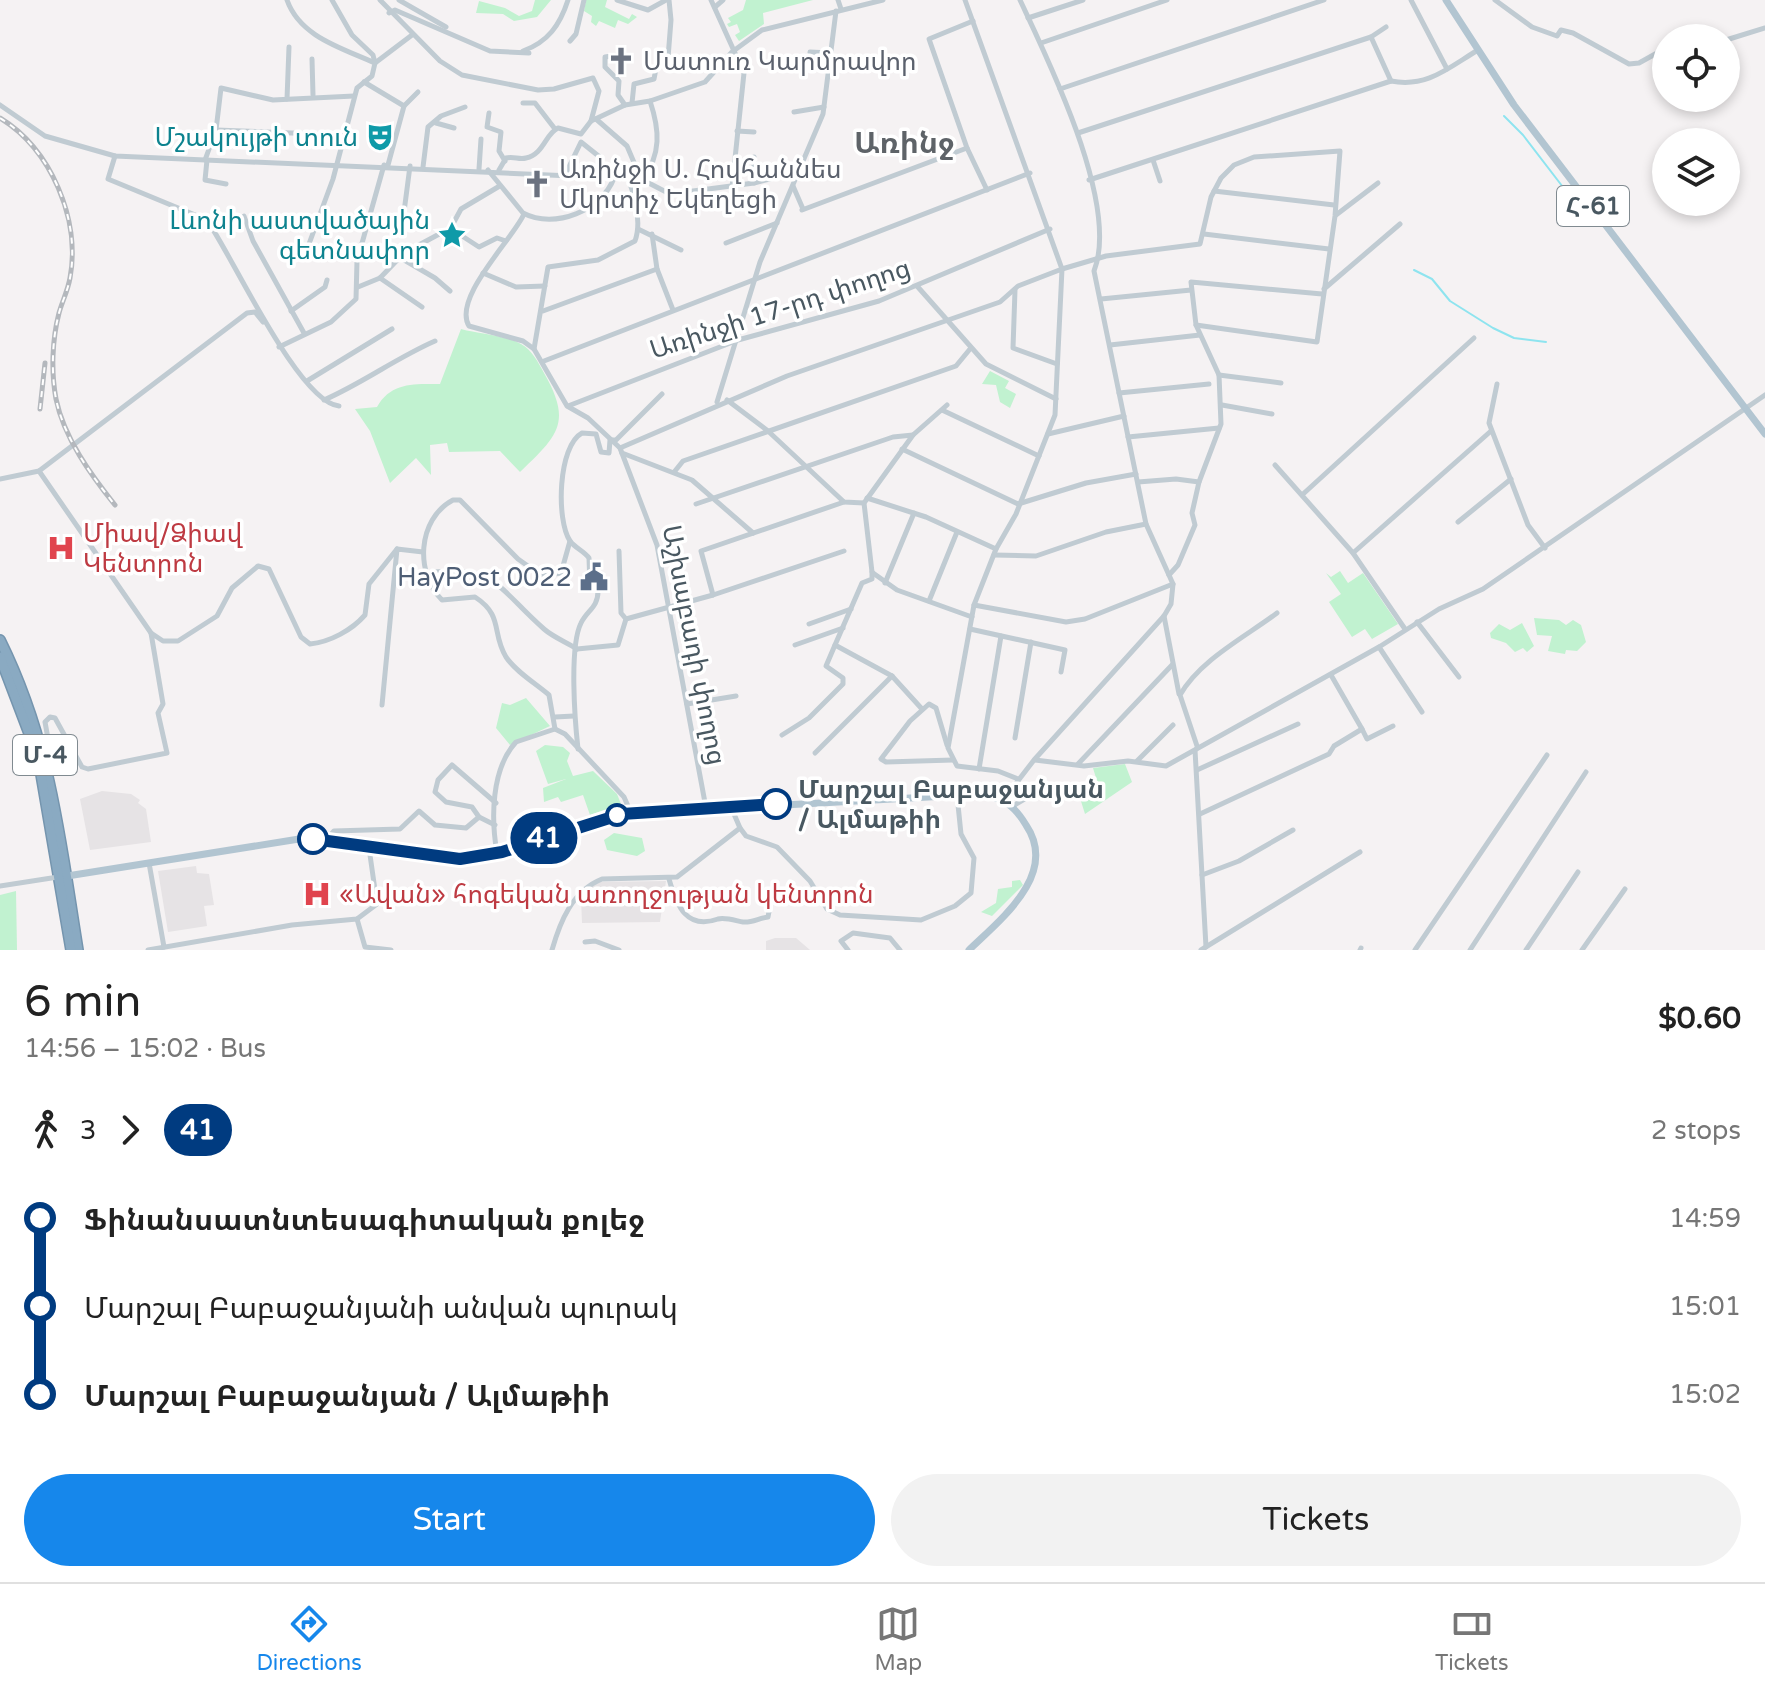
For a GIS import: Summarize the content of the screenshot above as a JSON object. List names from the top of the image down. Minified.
{"streets":{"highway":["Մ-4"],"main road":["Հ-61"],"street":["Առինջի 17-րդ փողոց","Աշխաբադի փողոց"]},"districts":["Առինջ"],"places":{"church":["Մատուռ Կարմրավոր","Առինջի Ս. Հովհաննես Մկրտիչ Եկեղեցի"],"theatre":["Մշակույթի տուն"],"place":["Լևոնի աստվածային գետնափոր"],"hospital":["Միավ/Ձիավ Կենտրոն","«Ավան» հոգեկան առողջության կենտրոն"],"public building":["HayPost 0022"],"other":["Մարշալ Բաբաջանյան / Ալմաթիի"]},"lines":["bus line 41"],"page":{"on_map":"41","heading":["6 min","14:56 – 15:02 · Bus","$0.60"],"legs":["3","41","2 stops"],"list":[{"name":"Ֆինանսատնտեսագիտական քոլեջ","value":"14:59"},{"name":"Մարշալ Բաբաջանյանի անվան պուրակ","value":"15:01"},{"name":"Մարշալ Բաբաջանյան / Ալմաթիի","value":"15:02"}],"buttons":["Start","Tickets"],"tabs":["Directions","Map","Tickets"]}}
